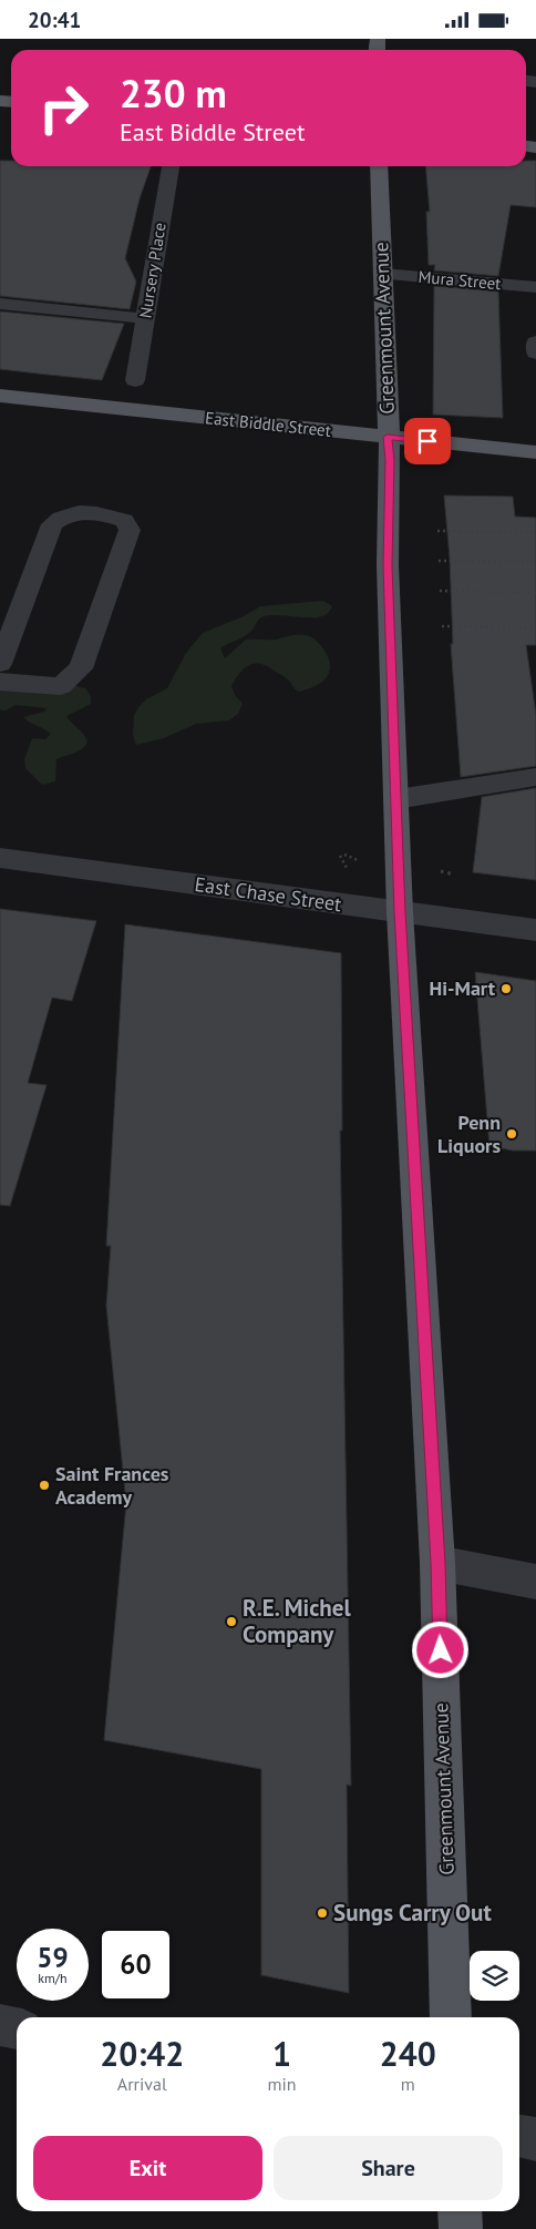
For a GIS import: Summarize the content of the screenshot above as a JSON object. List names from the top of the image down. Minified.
{"streets":{"main road":["Greenmount Avenue","East Biddle Street"],"street":["Nursery Place","Mura Street","East Chase Street"]},"crossings":[["Mura Street","Greenmount Avenue"],["Greenmount Avenue","East Biddle Street"],["Greenmount Avenue","East Chase Street"]],"places":["Hi-Mart","Penn Liquors","Saint Frances Academy","R.E. Michel Company","Sungs Carry Out"],"page":{"status":"20:41","turn":["230 m","East Biddle Street"],"speed":"59 km/h","limit":"60","eta":["20:42","Arrival","1","min","240","m"],"buttons":["Exit","Share"]}}
